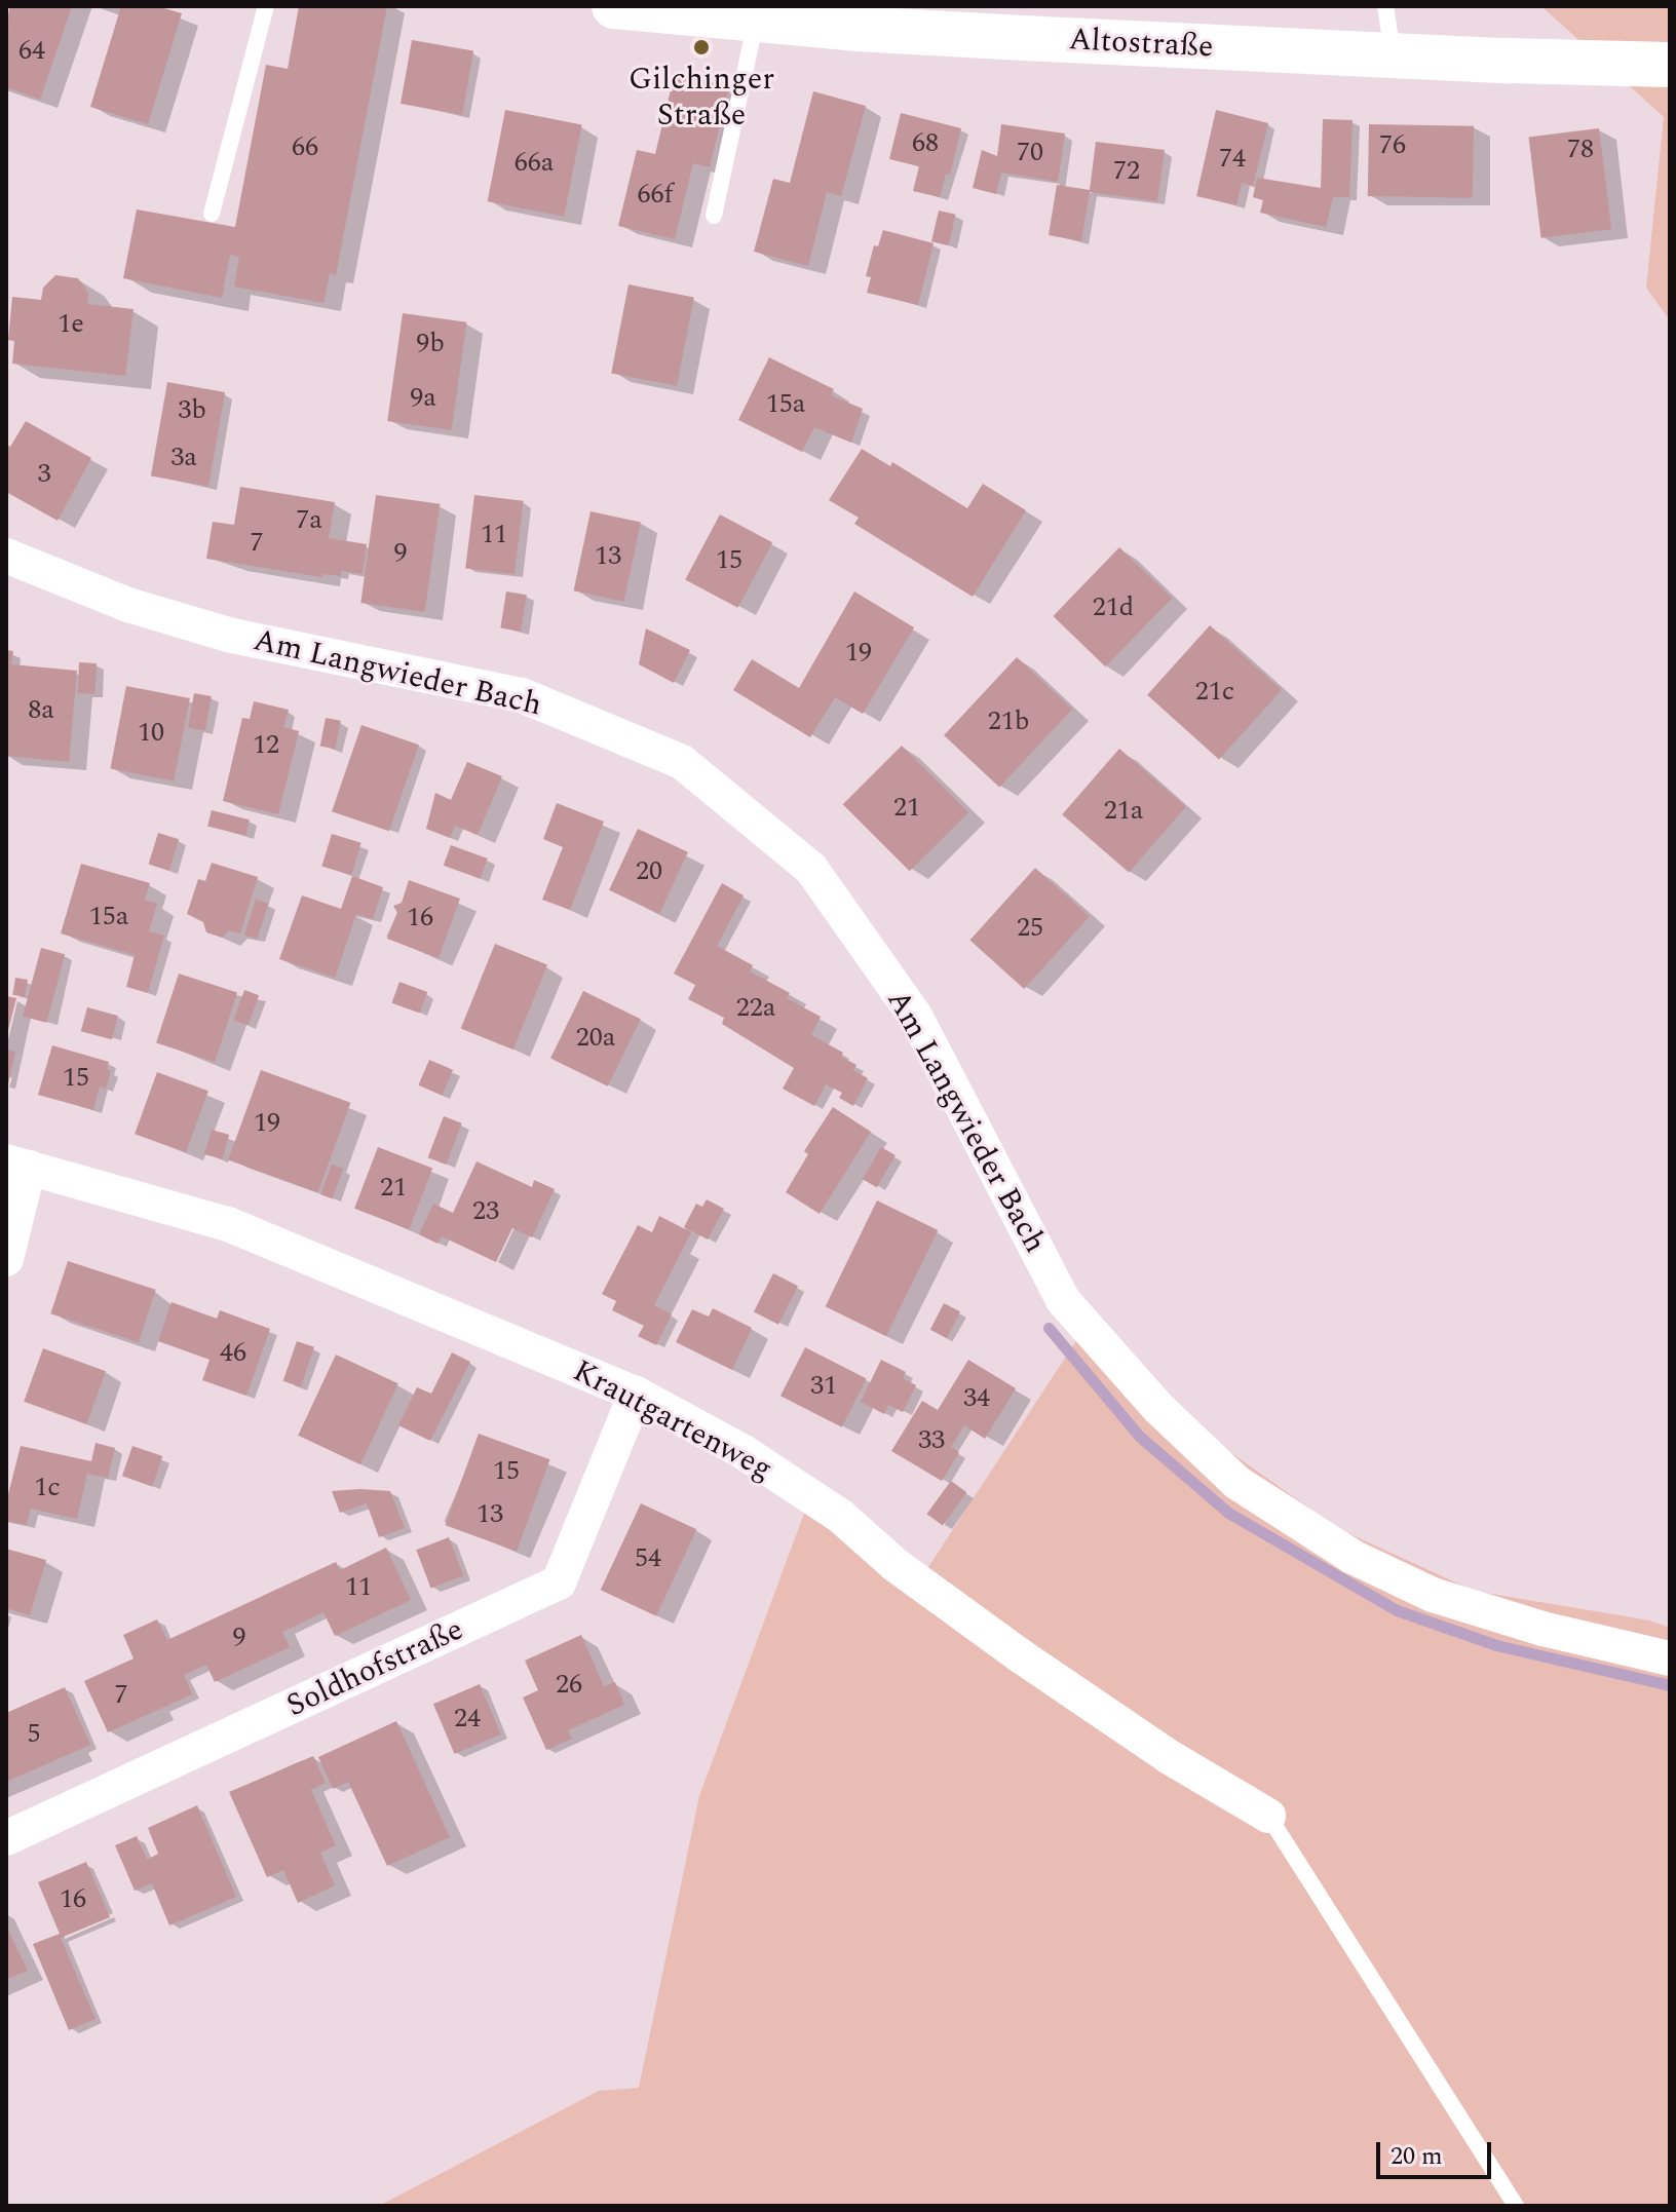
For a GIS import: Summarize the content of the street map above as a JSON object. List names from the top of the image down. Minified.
{"streets":{"main road":["Altostraße"],"street":["Am Langwieder Bach","Krautgartenweg","Soldhofstraße"]},"crossings":[["Krautgartenweg","Soldhofstraße"]],"places":["Gilchinger Straße"],"house_numbers":["64","68","76","66","78","70","74","66a","72","66f","1e","9b","9a","15a","3b","3a","3","7a","11","7","9","13","15","21d","19","21c","8a","21b","10","12","21","21a","20","15a","16","25","22a","20a","15","19","21","23","46","31","34","33","15","1c","13","54","11","9","26","7","24","5","16"],"scale_bar":"20 m"}
